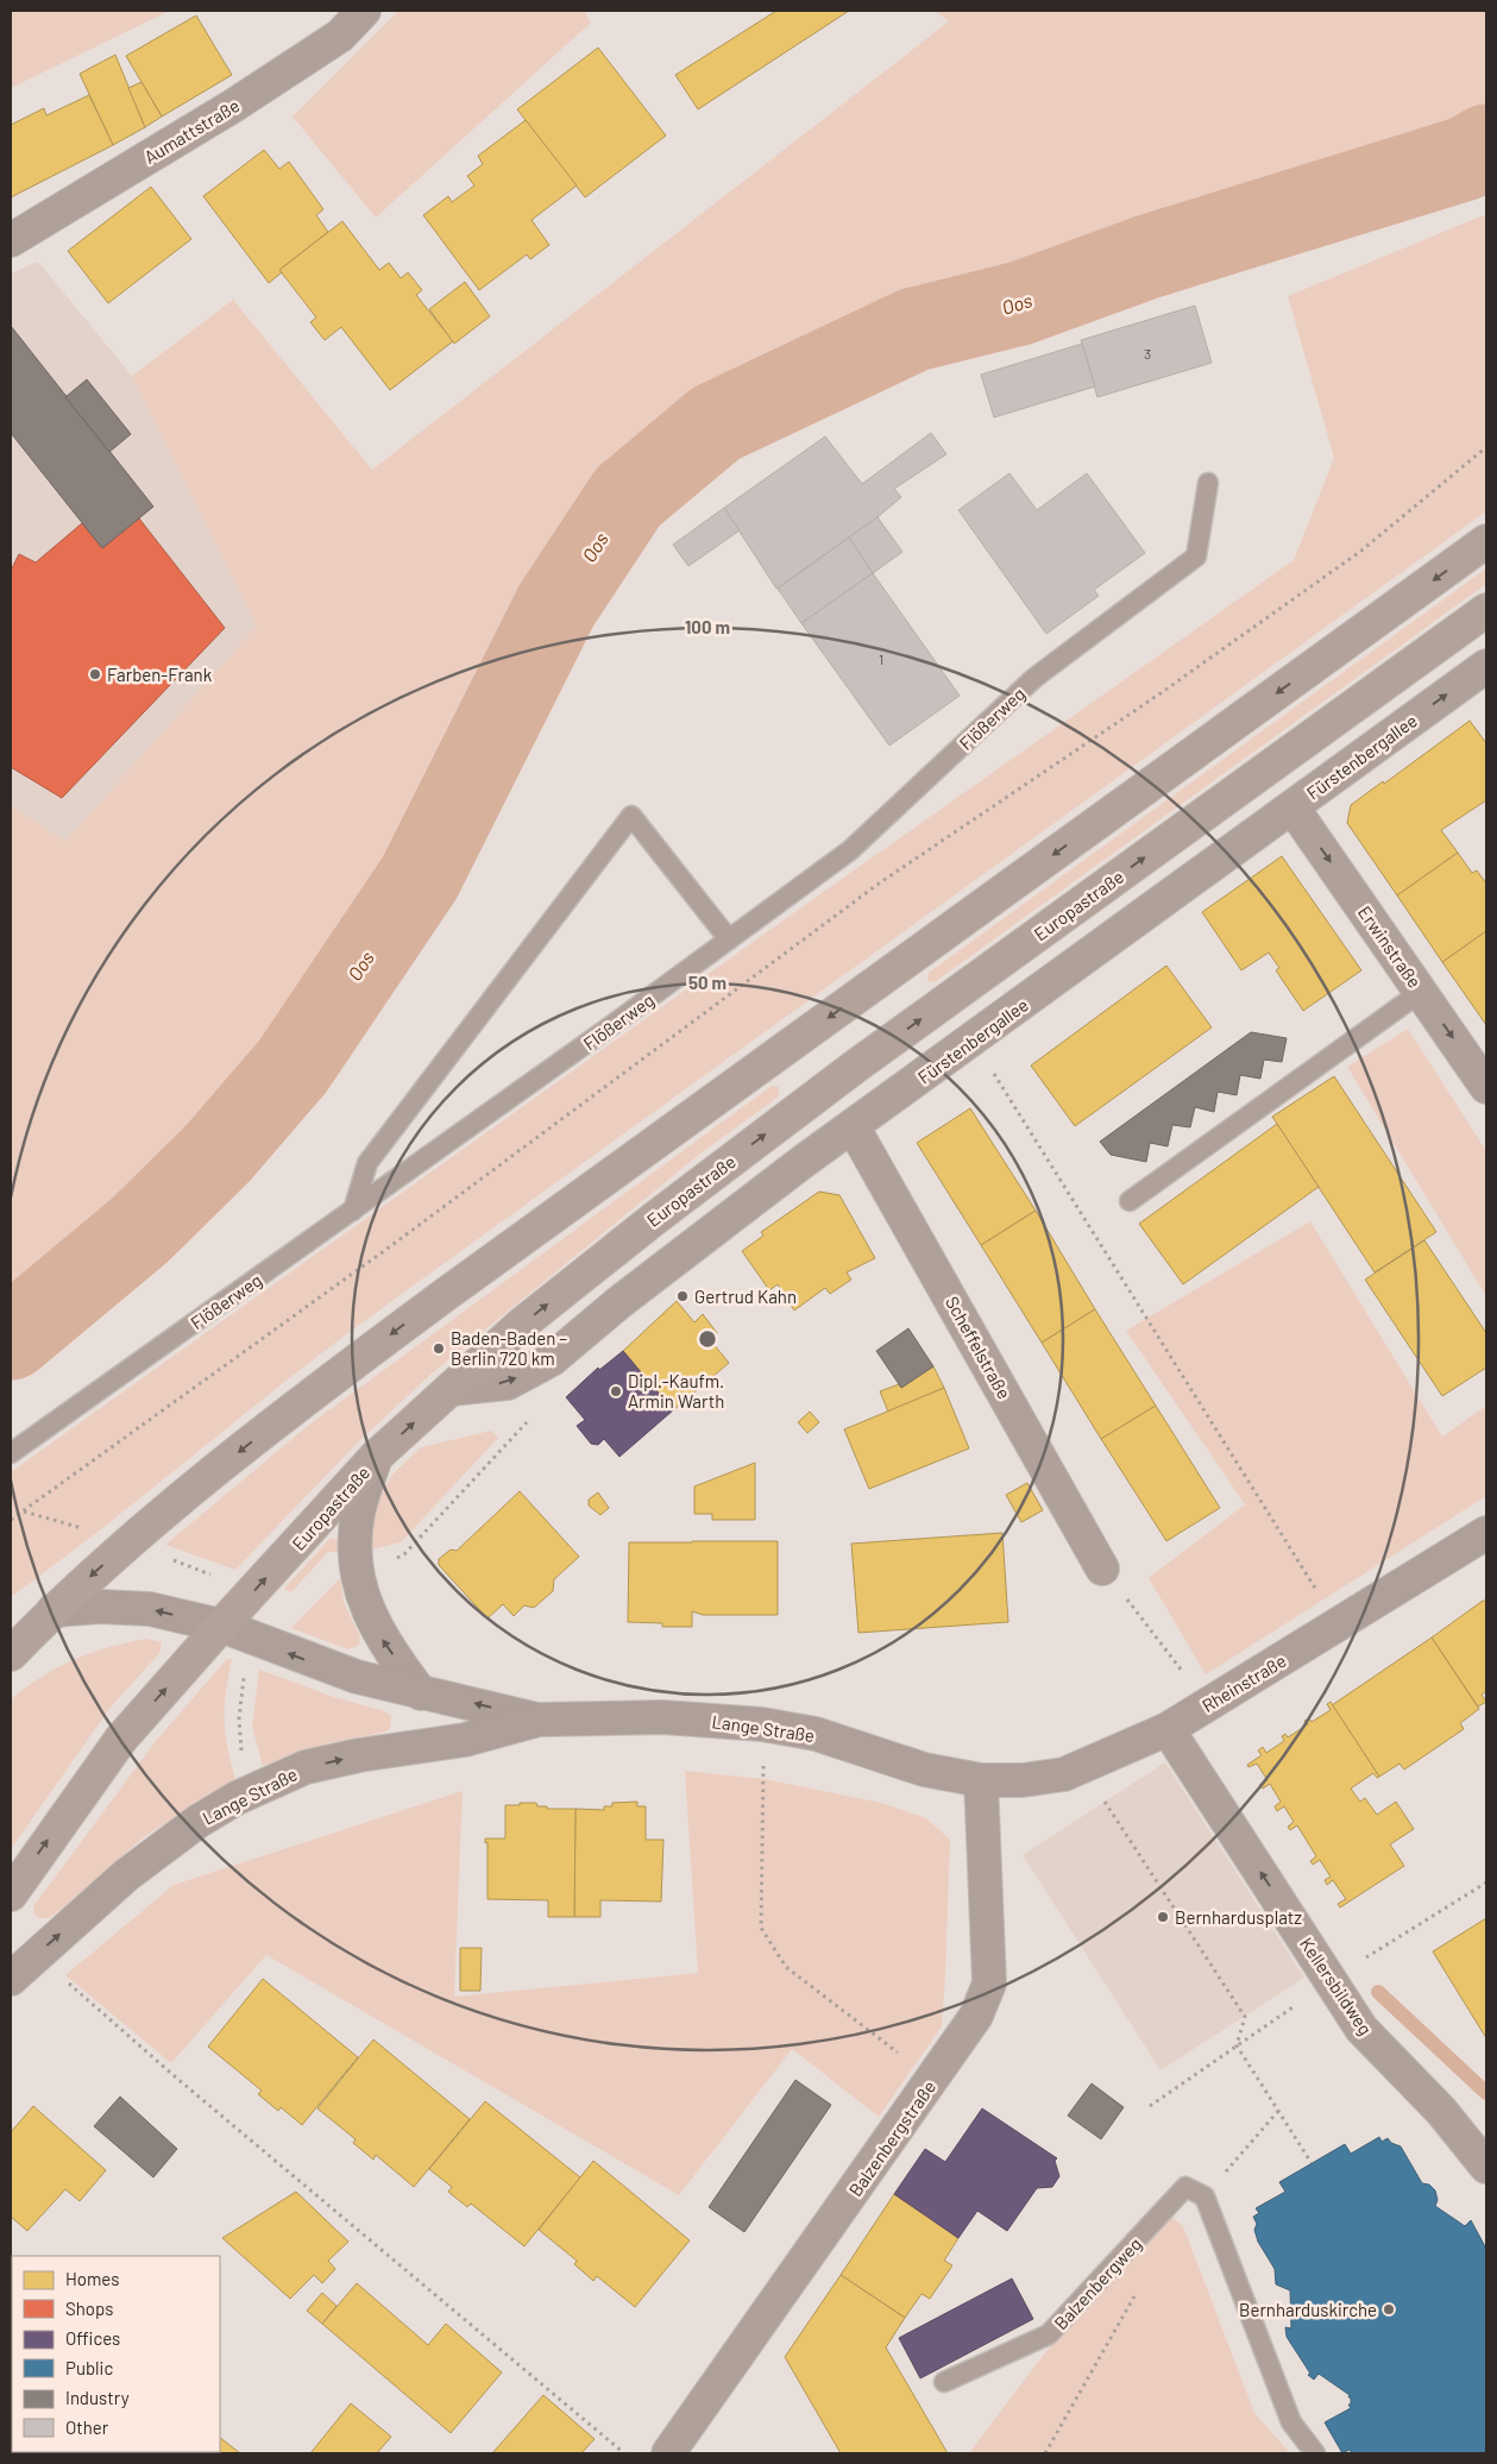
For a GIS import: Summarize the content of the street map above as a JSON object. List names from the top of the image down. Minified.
{"streets":{"main road":["Europastraße"],"street":["Aumattstraße","Fürstenbergallee","Erwinstraße","Scheffelstraße","Rheinstraße","Lange Straße","Kellersbildweg","Balzenbergstraße"],"lane":["Flößerweg","Balzenbergweg"]},"crossings":[["Fürstenbergallee","Europastraße"],["Fürstenbergallee","Erwinstraße"],["Fürstenbergallee","Scheffelstraße"],["Europastraße","Lange Straße"],["Rheinstraße","Lange Straße"],["Rheinstraße","Kellersbildweg"],["Rheinstraße","Balzenbergstraße"],["Lange Straße","Balzenbergstraße"]],"one_way":["Fürstenbergallee","Erwinstraße","Kellersbildweg"],"water":["Oos"],"places":["Farben-Frank","Gertrud Kahn","Baden-Baden – Berlin 720 km","Dipl.-Kaufm. Armin Warth","Bernhardusplatz","Bernharduskirche"],"house_numbers":["3","1"],"legend":["Homes","Shops","Offices","Public","Industry","Other"],"rings":["100 m","50 m"]}
